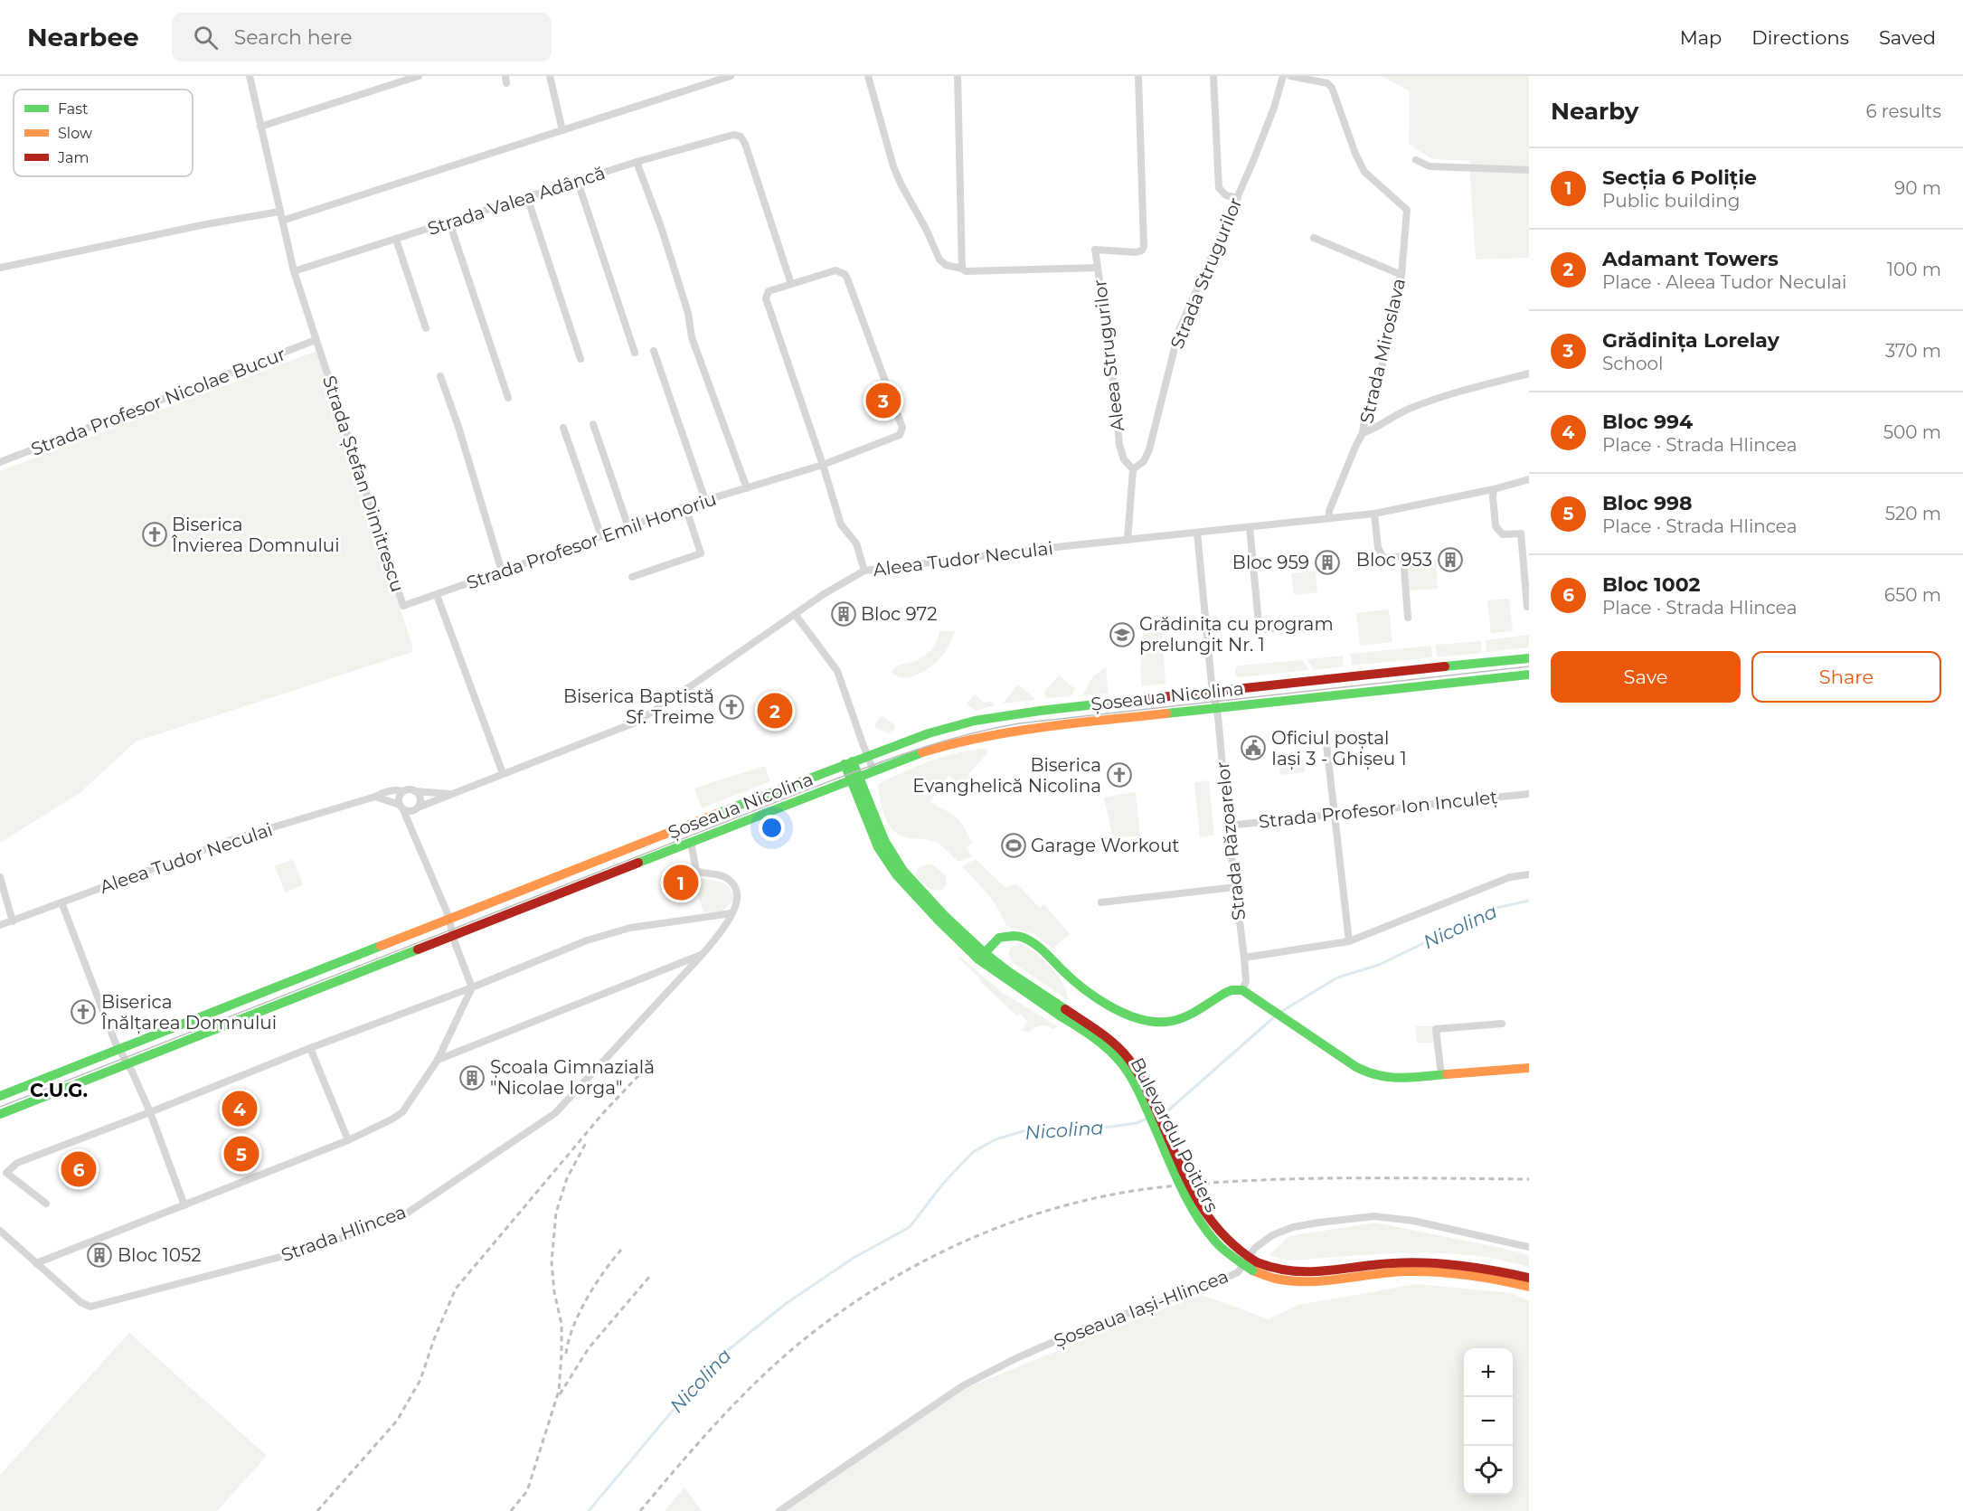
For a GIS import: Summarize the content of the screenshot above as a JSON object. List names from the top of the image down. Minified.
{"streets":{"main road":["Șoseaua Nicolina","Bulevardul Poitiers"],"street":["Strada Valea Adâncă","Strada Strugurilor","Strada Miroslava","Aleea Strugurilor","Strada Profesor Nicolae Bucur","Strada Ștefan Dimitrescu","Strada Profesor Emil Honoriu","Aleea Tudor Neculai","Strada Profesor Ion Inculeț","Strada Răzoarelor","Strada Hlincea","Șoseaua Iași-Hlincea"]},"crossings":[["Strada Valea Adâncă","Strada Ștefan Dimitrescu"],["Strada Valea Adâncă","Strada Profesor Emil Honoriu"],["Strada Strugurilor","Aleea Strugurilor"],["Strada Miroslava","Aleea Tudor Neculai"],["Strada Profesor Nicolae Bucur","Strada Ștefan Dimitrescu"],["Strada Ștefan Dimitrescu","Strada Profesor Emil Honoriu"],["Șoseaua Nicolina","Strada Răzoarelor"],["Șoseaua Nicolina","Bulevardul Poitiers"],["Șoseaua Nicolina","Strada Hlincea"],["Strada Profesor Ion Inculeț","Strada Răzoarelor"]],"districts":["C.U.G."],"water":["Nicolina"],"places":{"church":["Biserica Învierea Domnului","Biserica Baptistă Sf. Treime","Biserica Evanghelică Nicolina","Biserica Înălțarea Domnului"],"building":["Bloc 953","Bloc 959","Bloc 972","Școala Gimnazială \"Nicolae Iorga\"","Bloc 1052"],"school or university":["Grădinița cu program prelungit Nr. 1"],"public building":["Oficiul poștal Iași 3 - Ghișeu 1"],"sports":["Garage Workout"]},"legend":["Fast","Slow","Jam"],"page":{"header":"Nearbee","search":"Search here","nav":["Map","Directions","Saved"],"heading":["Nearby","6 results"],"list":[{"mark":"1","name":"Secția 6 Poliție","note":"Public building","value":"90 m"},{"mark":"2","name":"Adamant Towers","note":"Place · Aleea Tudor Neculai","value":"100 m"},{"mark":"3","name":"Grădinița Lorelay","note":"School","value":"370 m"},{"mark":"4","name":"Bloc 994","note":"Place · Strada Hlincea","value":"500 m"},{"mark":"5","name":"Bloc 998","note":"Place · Strada Hlincea","value":"520 m"},{"mark":"6","name":"Bloc 1002","note":"Place · Strada Hlincea","value":"650 m"}],"pins":["3","2","1","4","5","6"],"buttons":["Save","Share"],"map_buttons":["+","−"]}}
